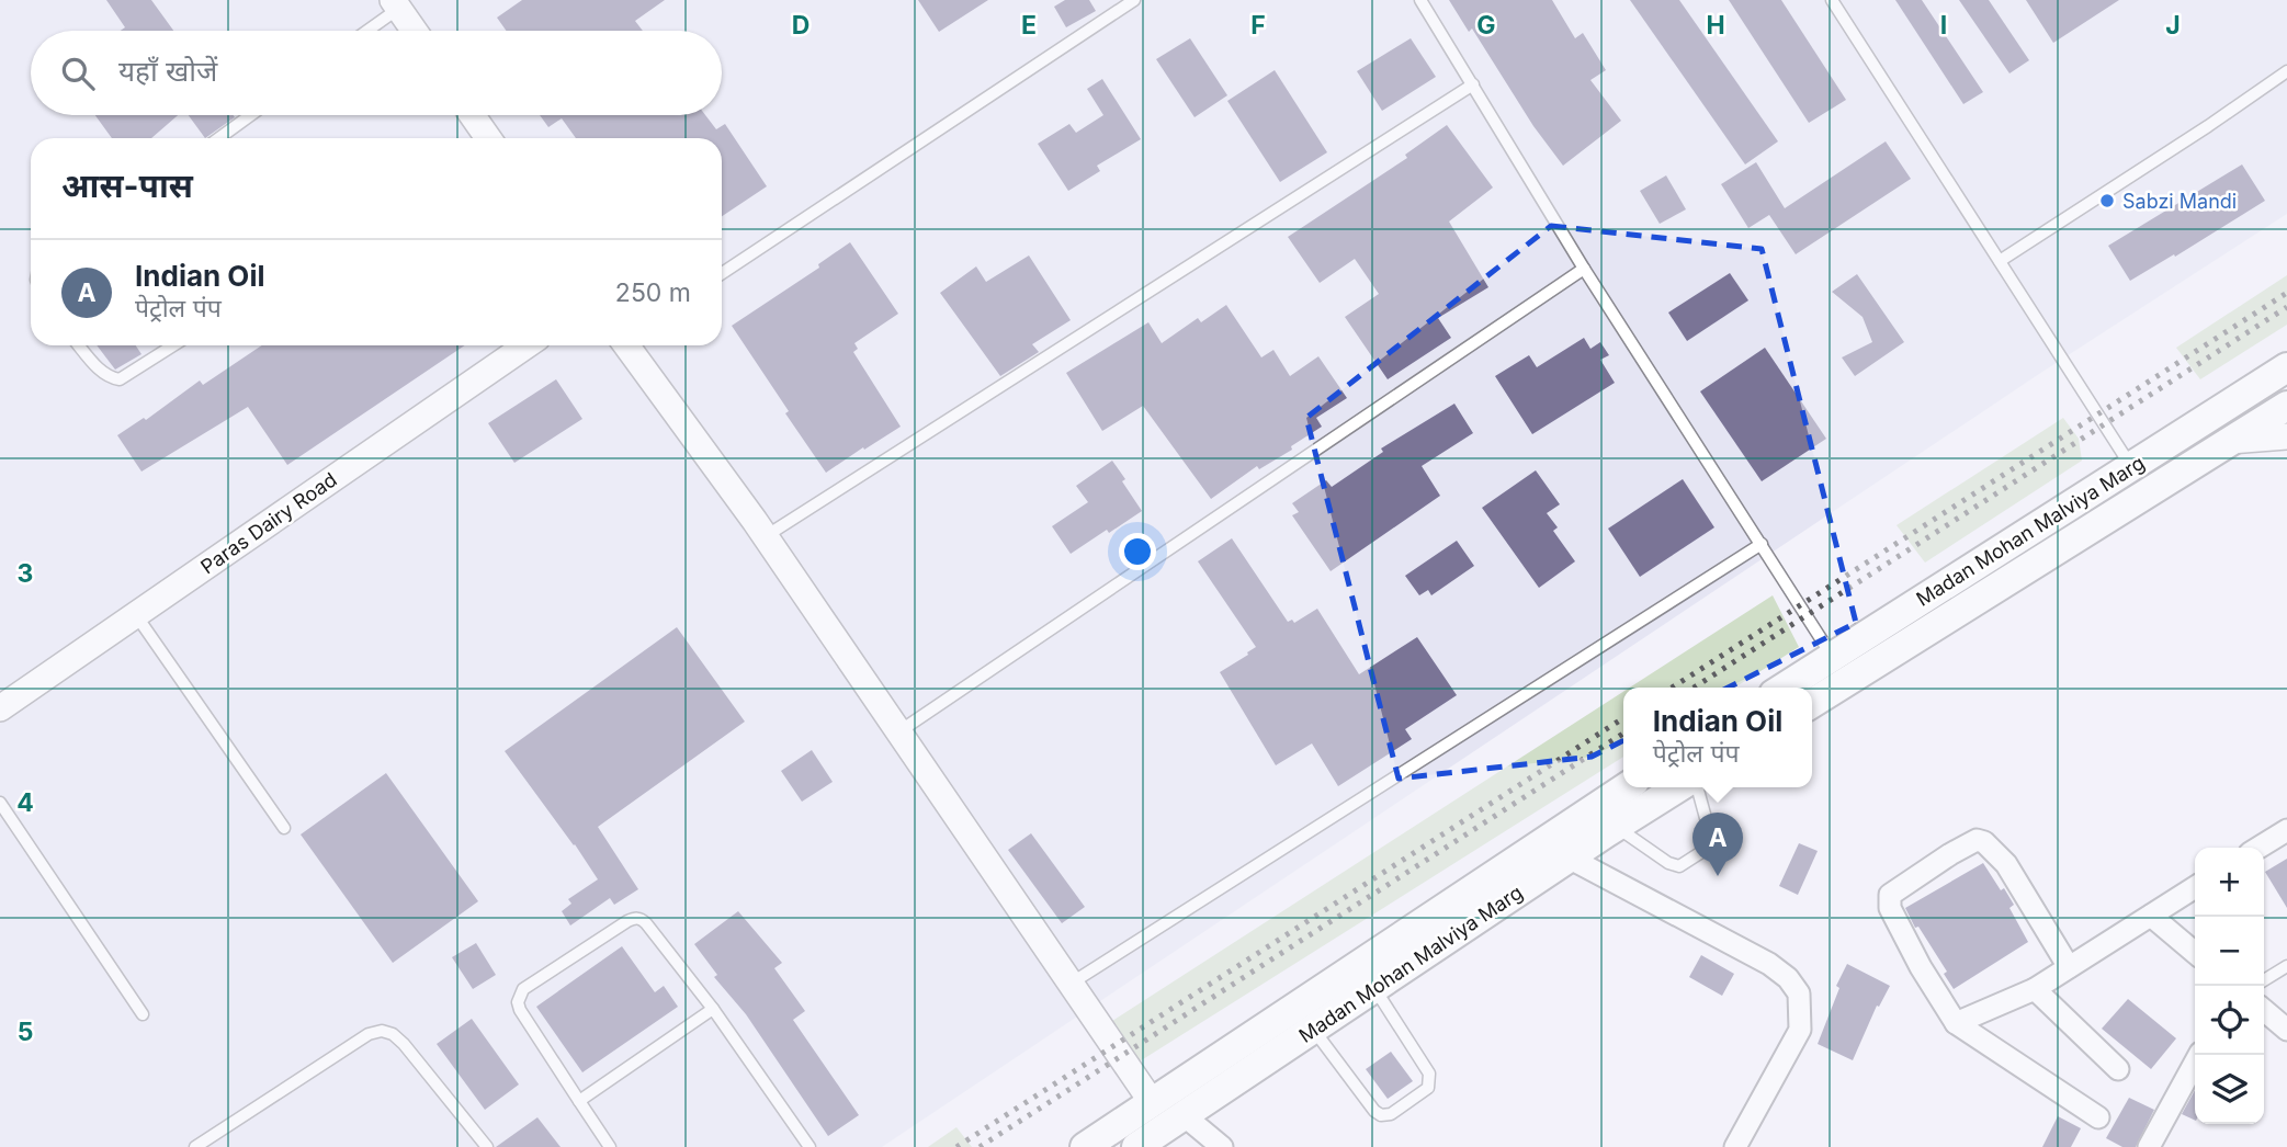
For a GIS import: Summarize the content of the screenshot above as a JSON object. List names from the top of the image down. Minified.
{"streets":{"main road":["Madan Mohan Malviya Marg"],"street":["Paras Dairy Road"]},"places":["Sabzi Mandi"],"page":{"search":"यहाँ खोजें","heading":"आस-पास","list":[{"mark":"A","name":"Indian Oil","note":"पेट्रोल पंप","value":"250 m"}],"popup":["Indian Oil","पेट्रोल पंप"],"pins":"A","map_buttons":["+","−"]},"grid":{"columns":["D","E","F","G","H","I","J"],"rows":["3","4","5"]}}
